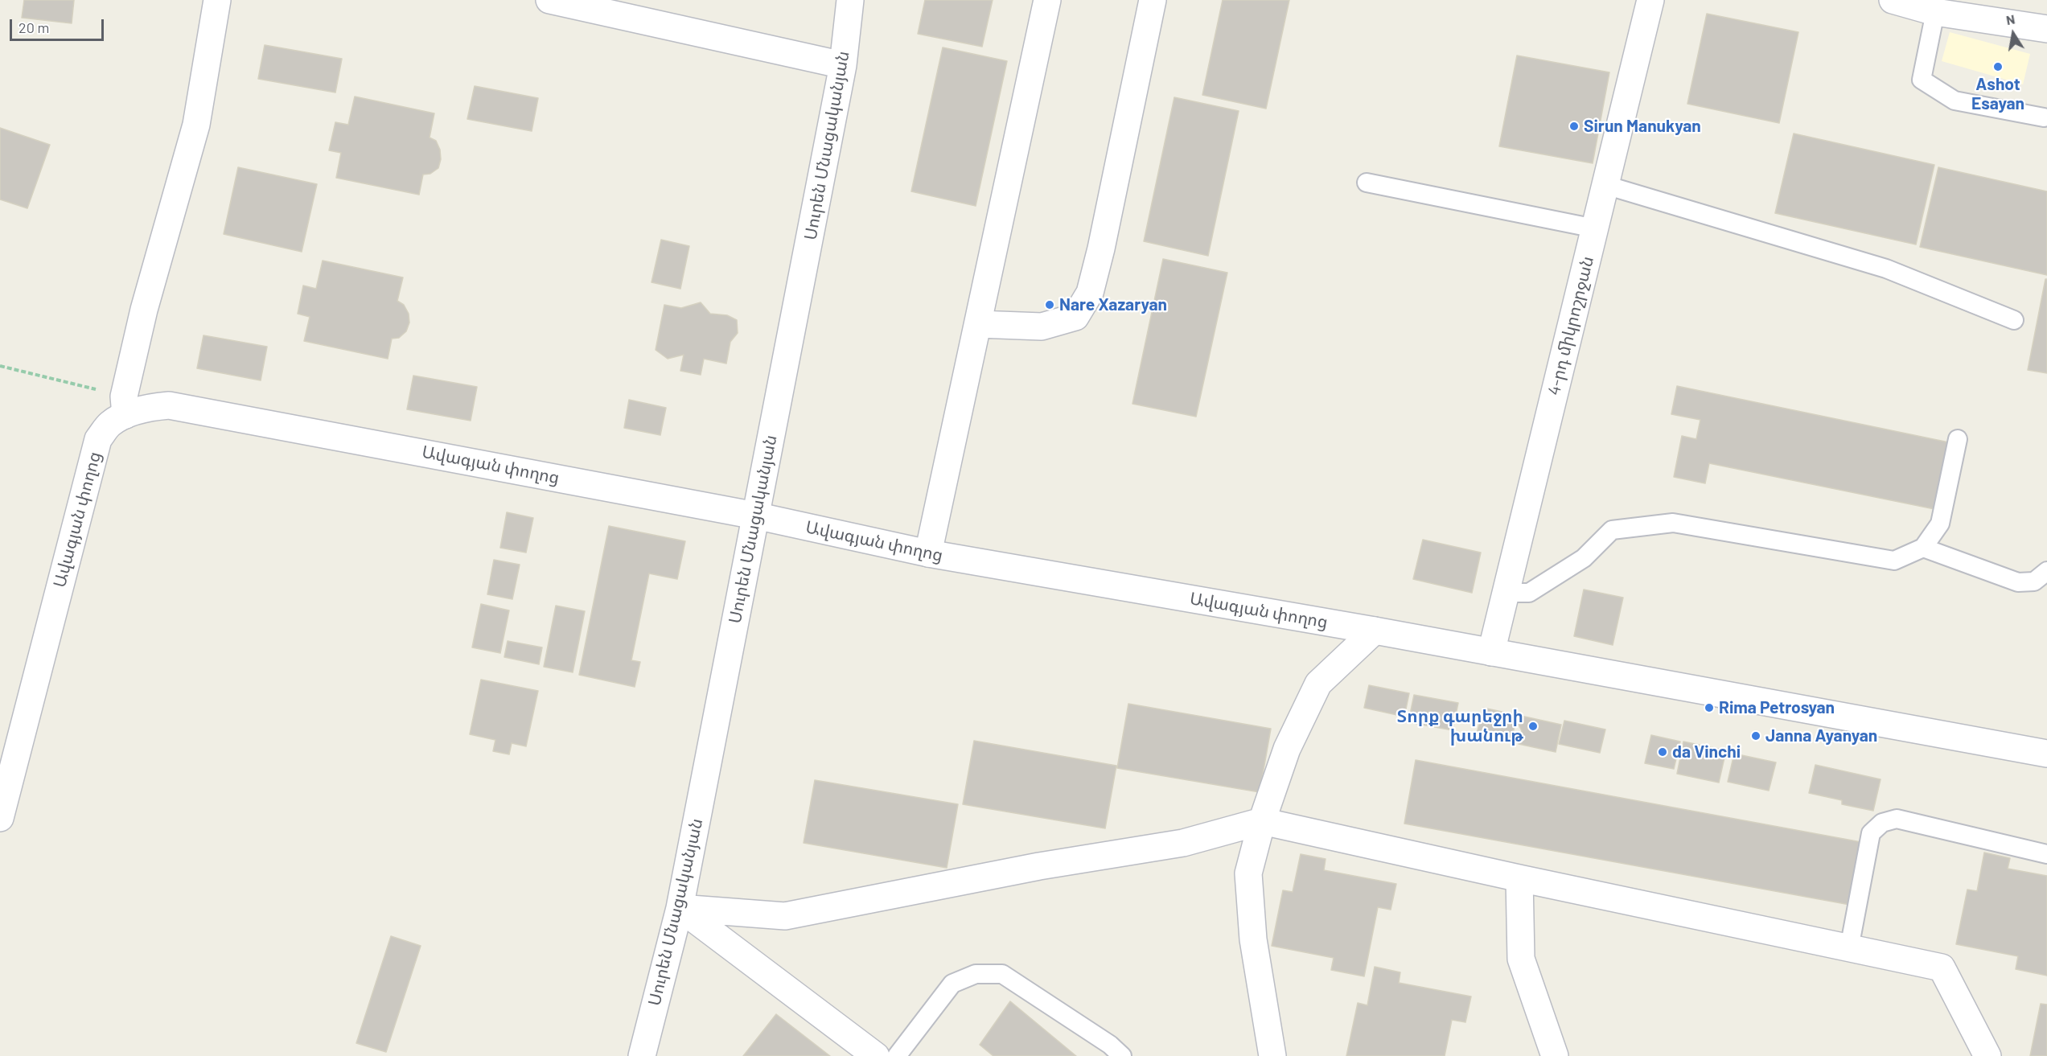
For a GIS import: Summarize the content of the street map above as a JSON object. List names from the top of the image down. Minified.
{"streets":{"street":["Սուրեն Մնացականյան","4-րդ միկրոշրջան","Ավագյան փողոց"]},"crossings":[["Սուրեն Մնացականյան","Ավագյան փողոց"],["4-րդ միկրոշրջան","Ավագյան փողոց"]],"places":["Ashot Esayan","Sirun Manukyan","Nare Xazaryan","Rima Petrosyan","Տորք գարեջրի խանութ","Janna Ayanyan","da Vinchi"],"scale_bar":"20 m","north":"top"}
